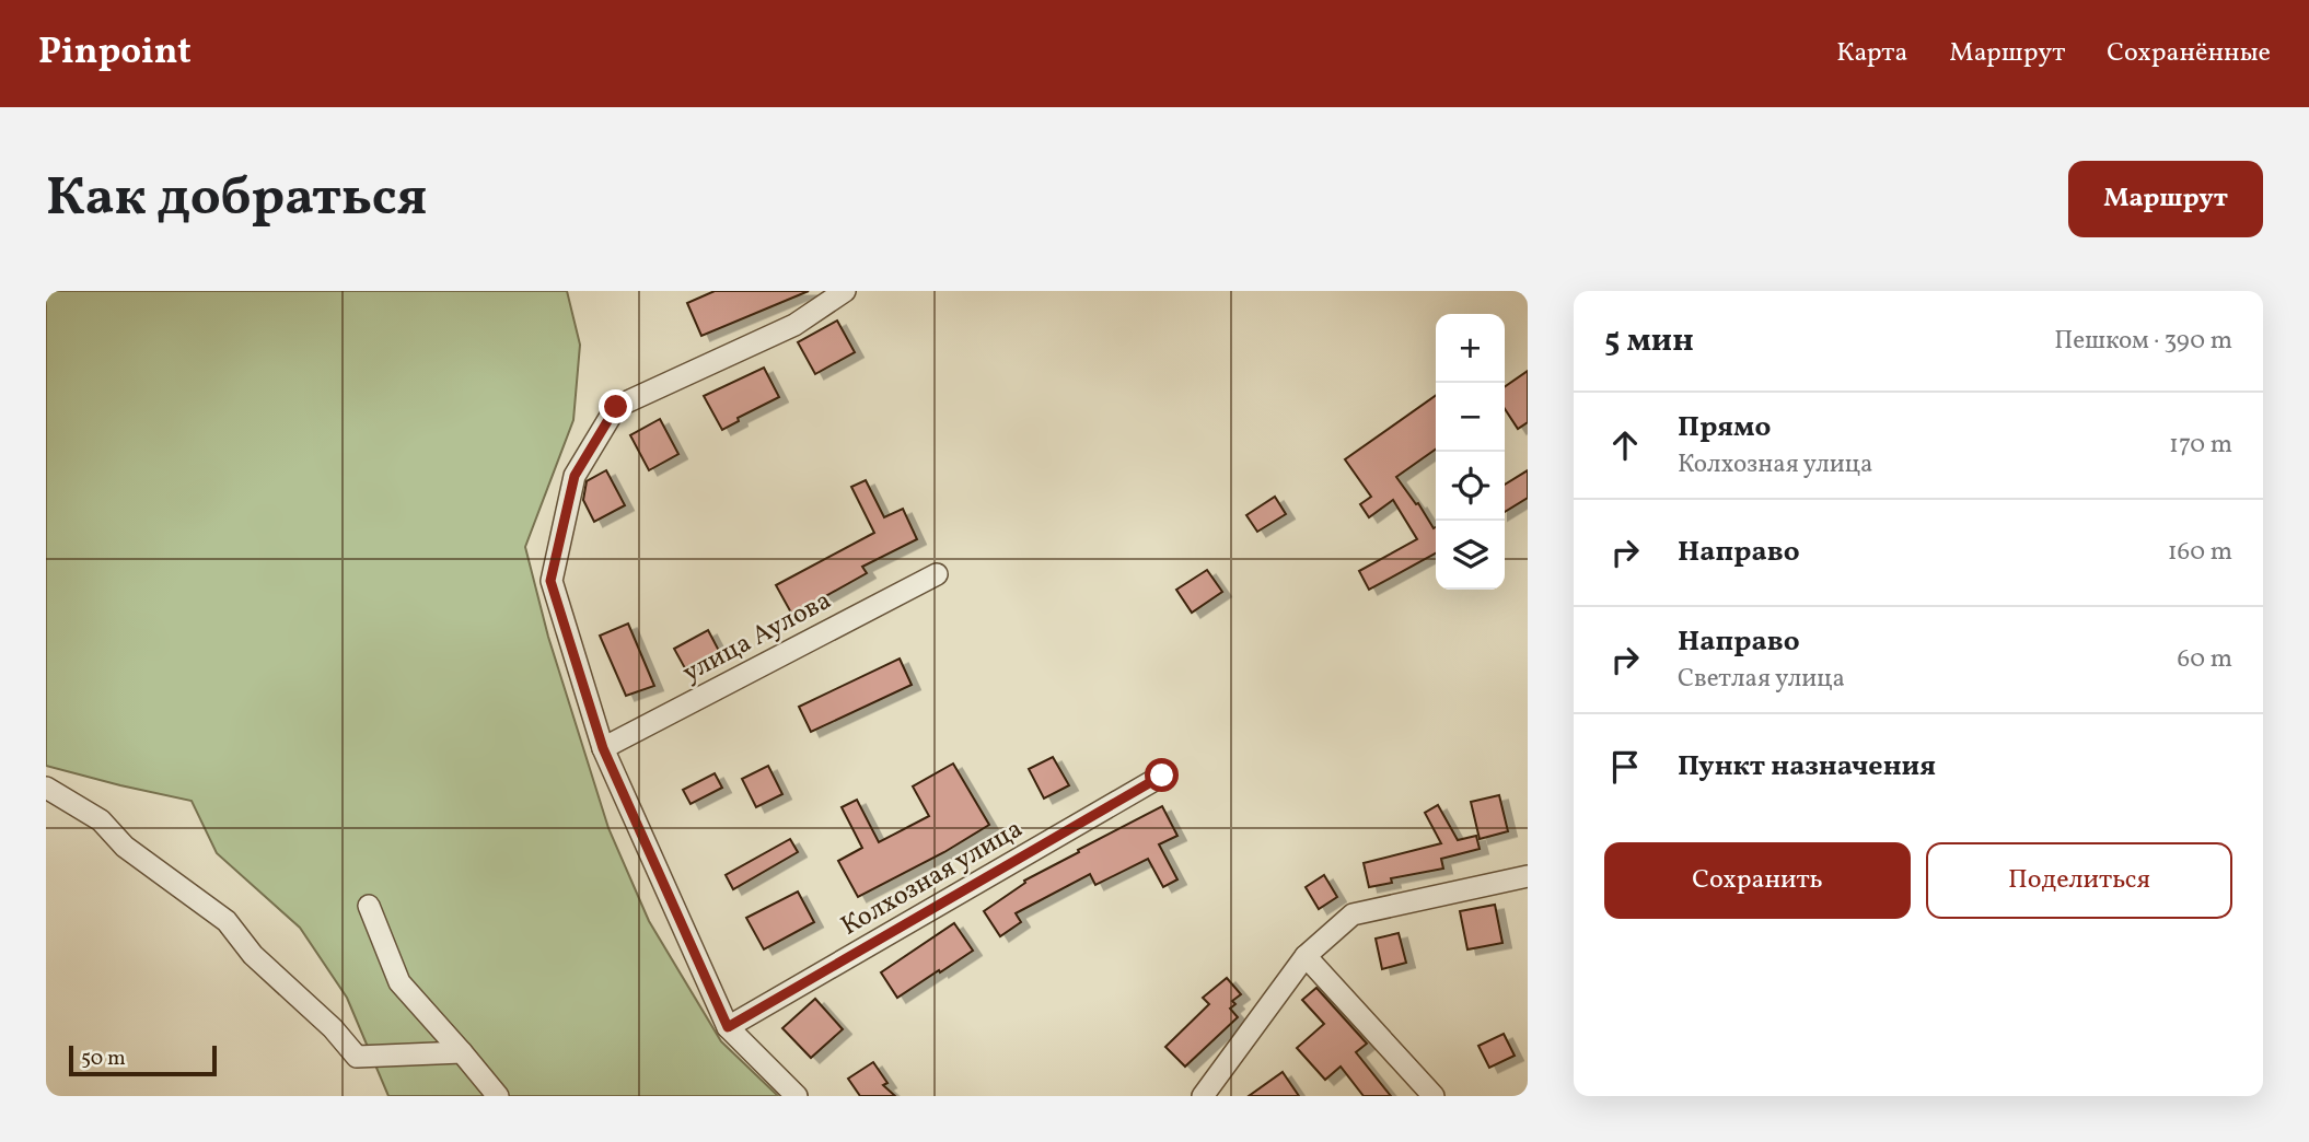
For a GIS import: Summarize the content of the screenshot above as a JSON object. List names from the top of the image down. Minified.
{"streets":{"street":["улица Аулова","Колхозная улица"]},"scale_bar":"50 m","page":{"header":"Pinpoint","nav":["Карта","Маршрут","Сохранённые"],"buttons":["Маршрут",["Сохранить","Поделиться"]],"title":"Как добраться","heading":["5 мин","Пешком · 390 m"],"map_buttons":["+","−"],"list":[["Прямо","Колхозная улица","170 m"],["Направо","160 m"],["Направо","Светлая улица","60 m"],"Пункт назначения"],"scale":"50 m"}}
